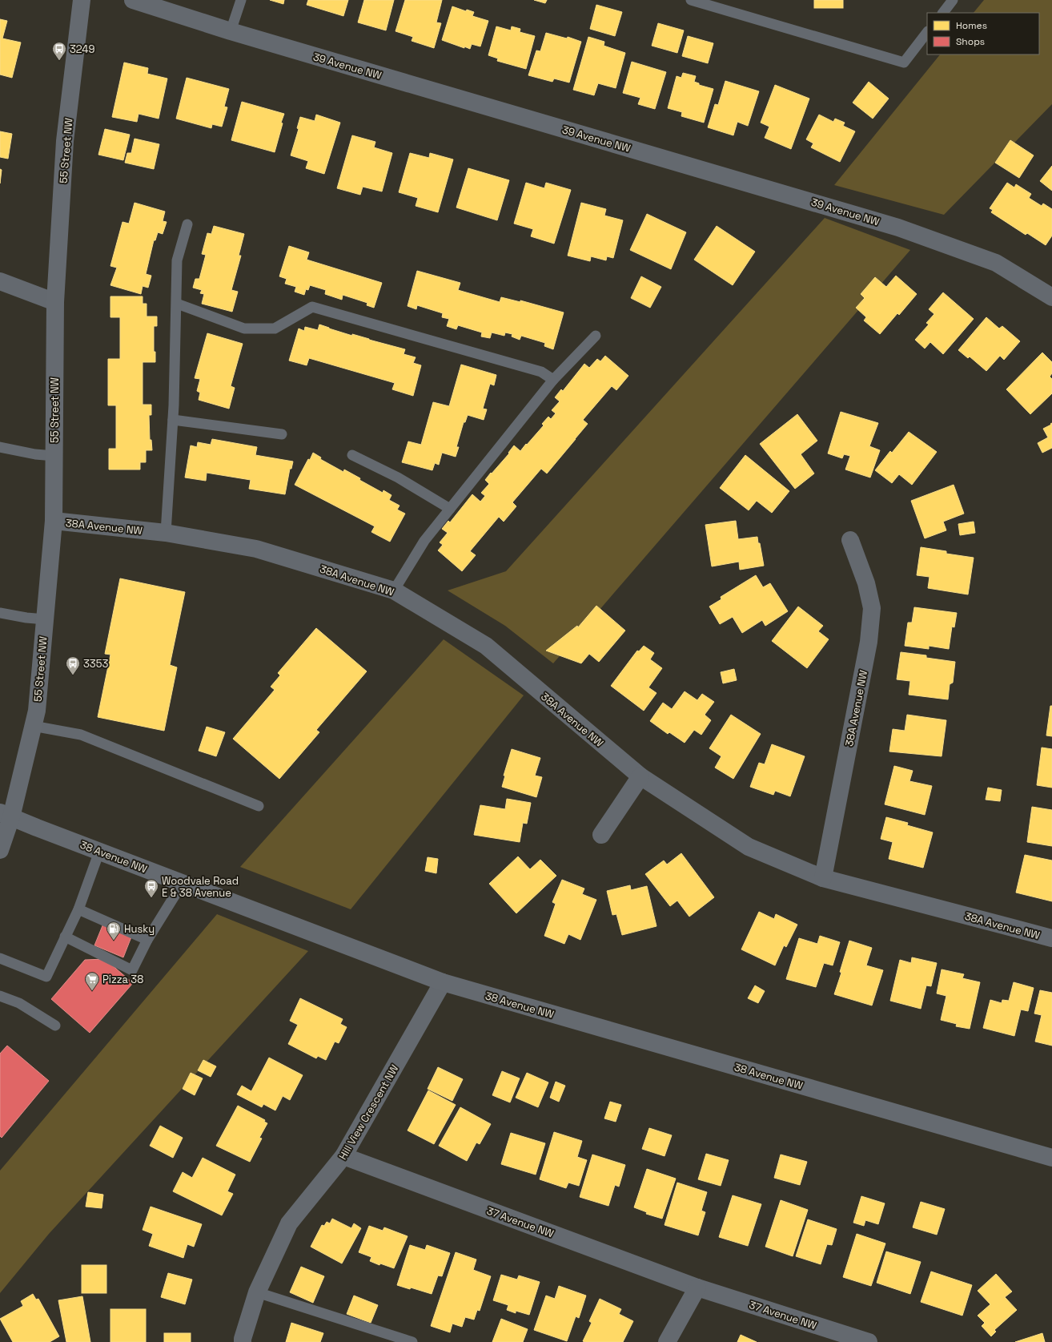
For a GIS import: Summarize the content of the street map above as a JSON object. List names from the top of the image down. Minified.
{"streets":{"street":["39 Avenue NW","55 Street NW","38A Avenue NW","38 Avenue NW","Hill View Crescent NW","37 Avenue NW"]},"crossings":[["55 Street NW","38A Avenue NW"],["55 Street NW","38 Avenue NW"],["38 Avenue NW","Hill View Crescent NW"],["Hill View Crescent NW","37 Avenue NW"]],"places":{"bus stop":["3249","3353","Woodvale Road E & 38 Avenue"],"fuel station":["Husky"],"supermarket":["Pizza 38"]},"legend":["Homes","Shops"]}
